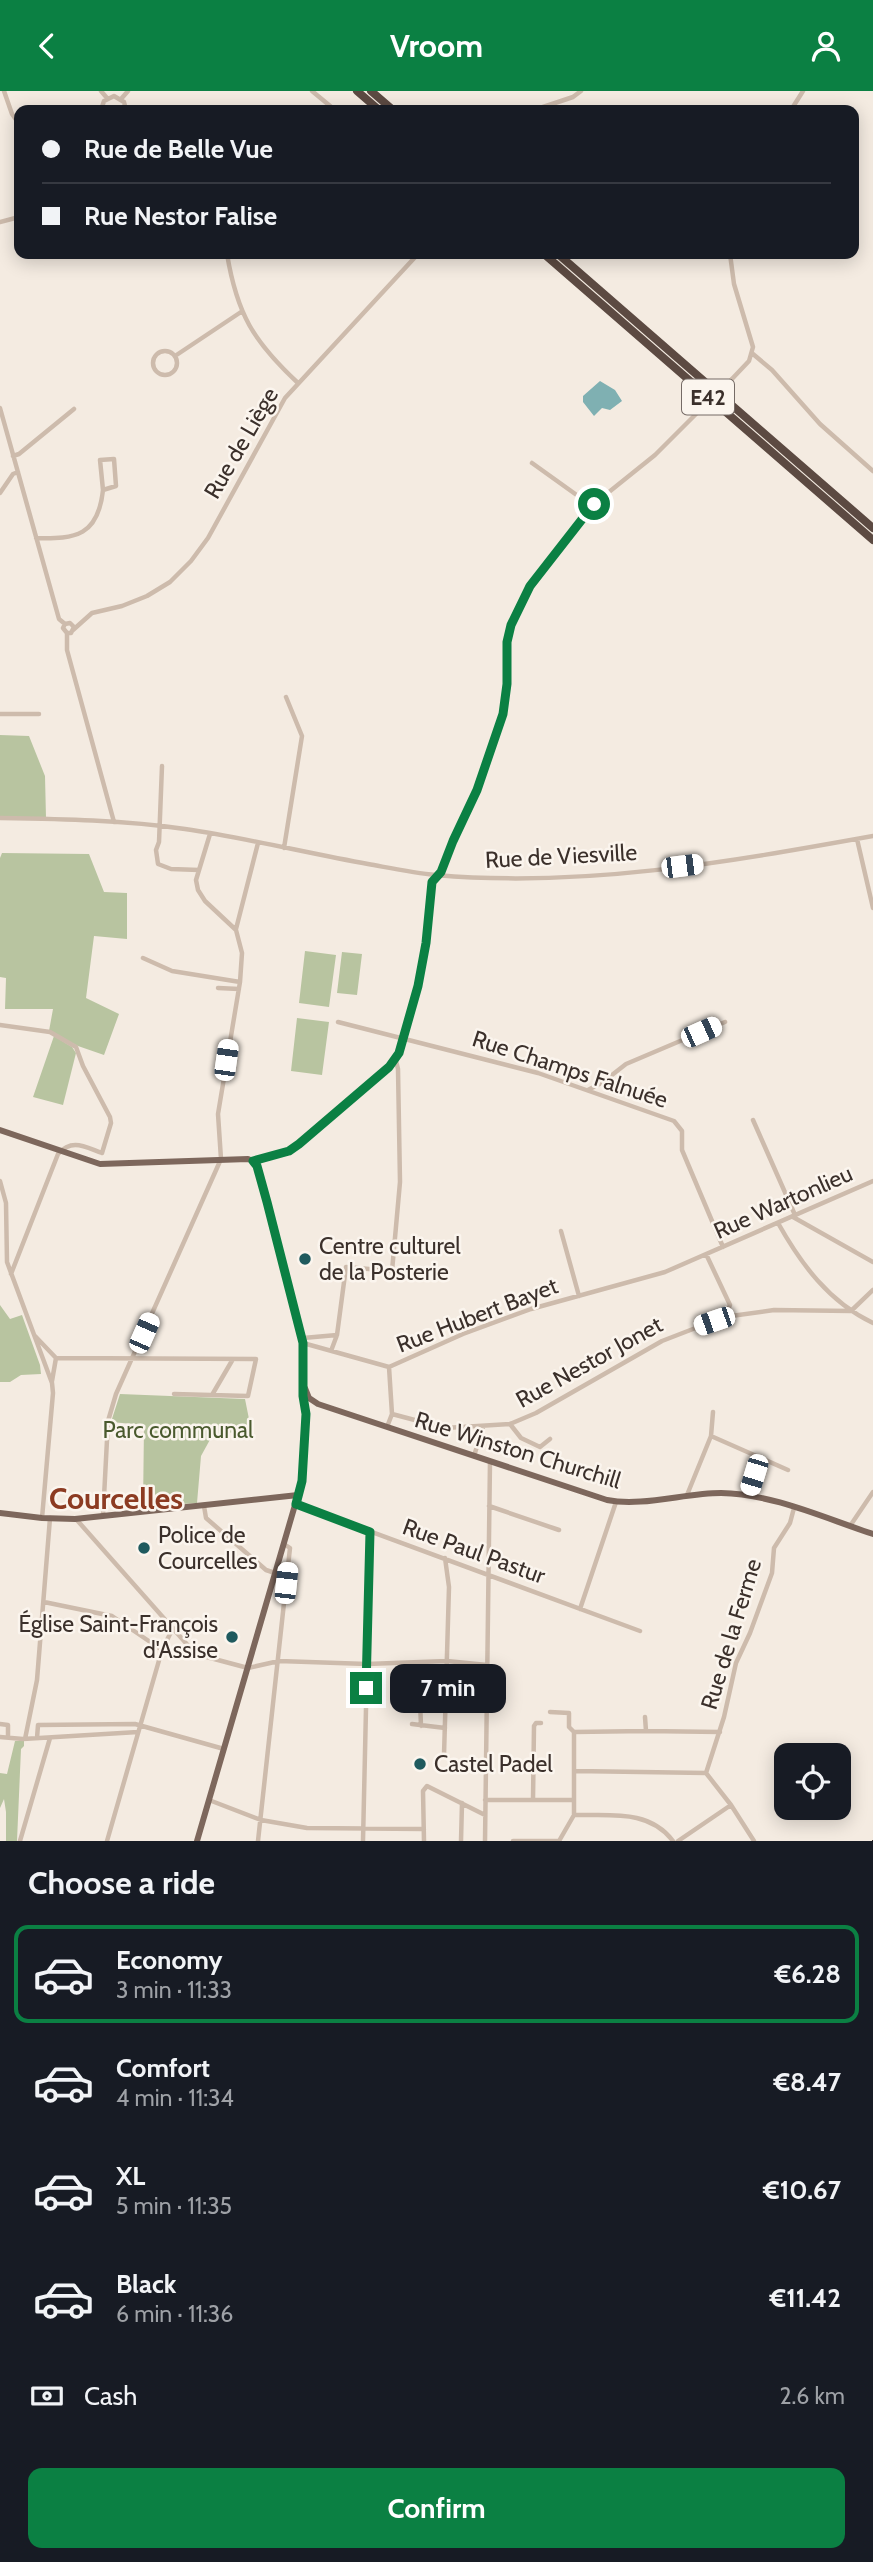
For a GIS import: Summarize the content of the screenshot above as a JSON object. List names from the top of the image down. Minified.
{"streets":{"highway":["E42"],"main road":["Rue Winston Churchill"],"street":["Rue de Liège","Rue de Viesville","Rue Champs Falnuée","Rue Wartonlieu","Rue Hubert Bayet","Rue Nestor Jonet","Rue Paul Pastur","Rue de la Ferme"]},"crossings":[["Rue Champs Falnuée","Rue Wartonlieu"],["Rue Wartonlieu","Rue Hubert Bayet"],["Rue Winston Churchill","Rue de la Ferme"]],"districts":["Courcelles"],"parks":["Parc communal"],"places":["Centre culturel de la Posterie","Police de Courcelles","Église Saint-François d'Assise","Castel Padel"],"page":{"header":"Vroom","banner":["Rue de Belle Vue","Rue Nestor Falise"],"bubble":"7 min","heading":"Choose a ride","list":[{"name":"Economy","note":"3 min · 11:33","value":"€6.28"},{"name":"Comfort","note":"4 min · 11:34","value":"€8.47"},{"name":"XL","note":"5 min · 11:35","value":"€10.67"},{"name":"Black","note":"6 min · 11:36","value":"€11.42"}],"pay":["Cash","2.6 km"],"buttons":"Confirm"}}
